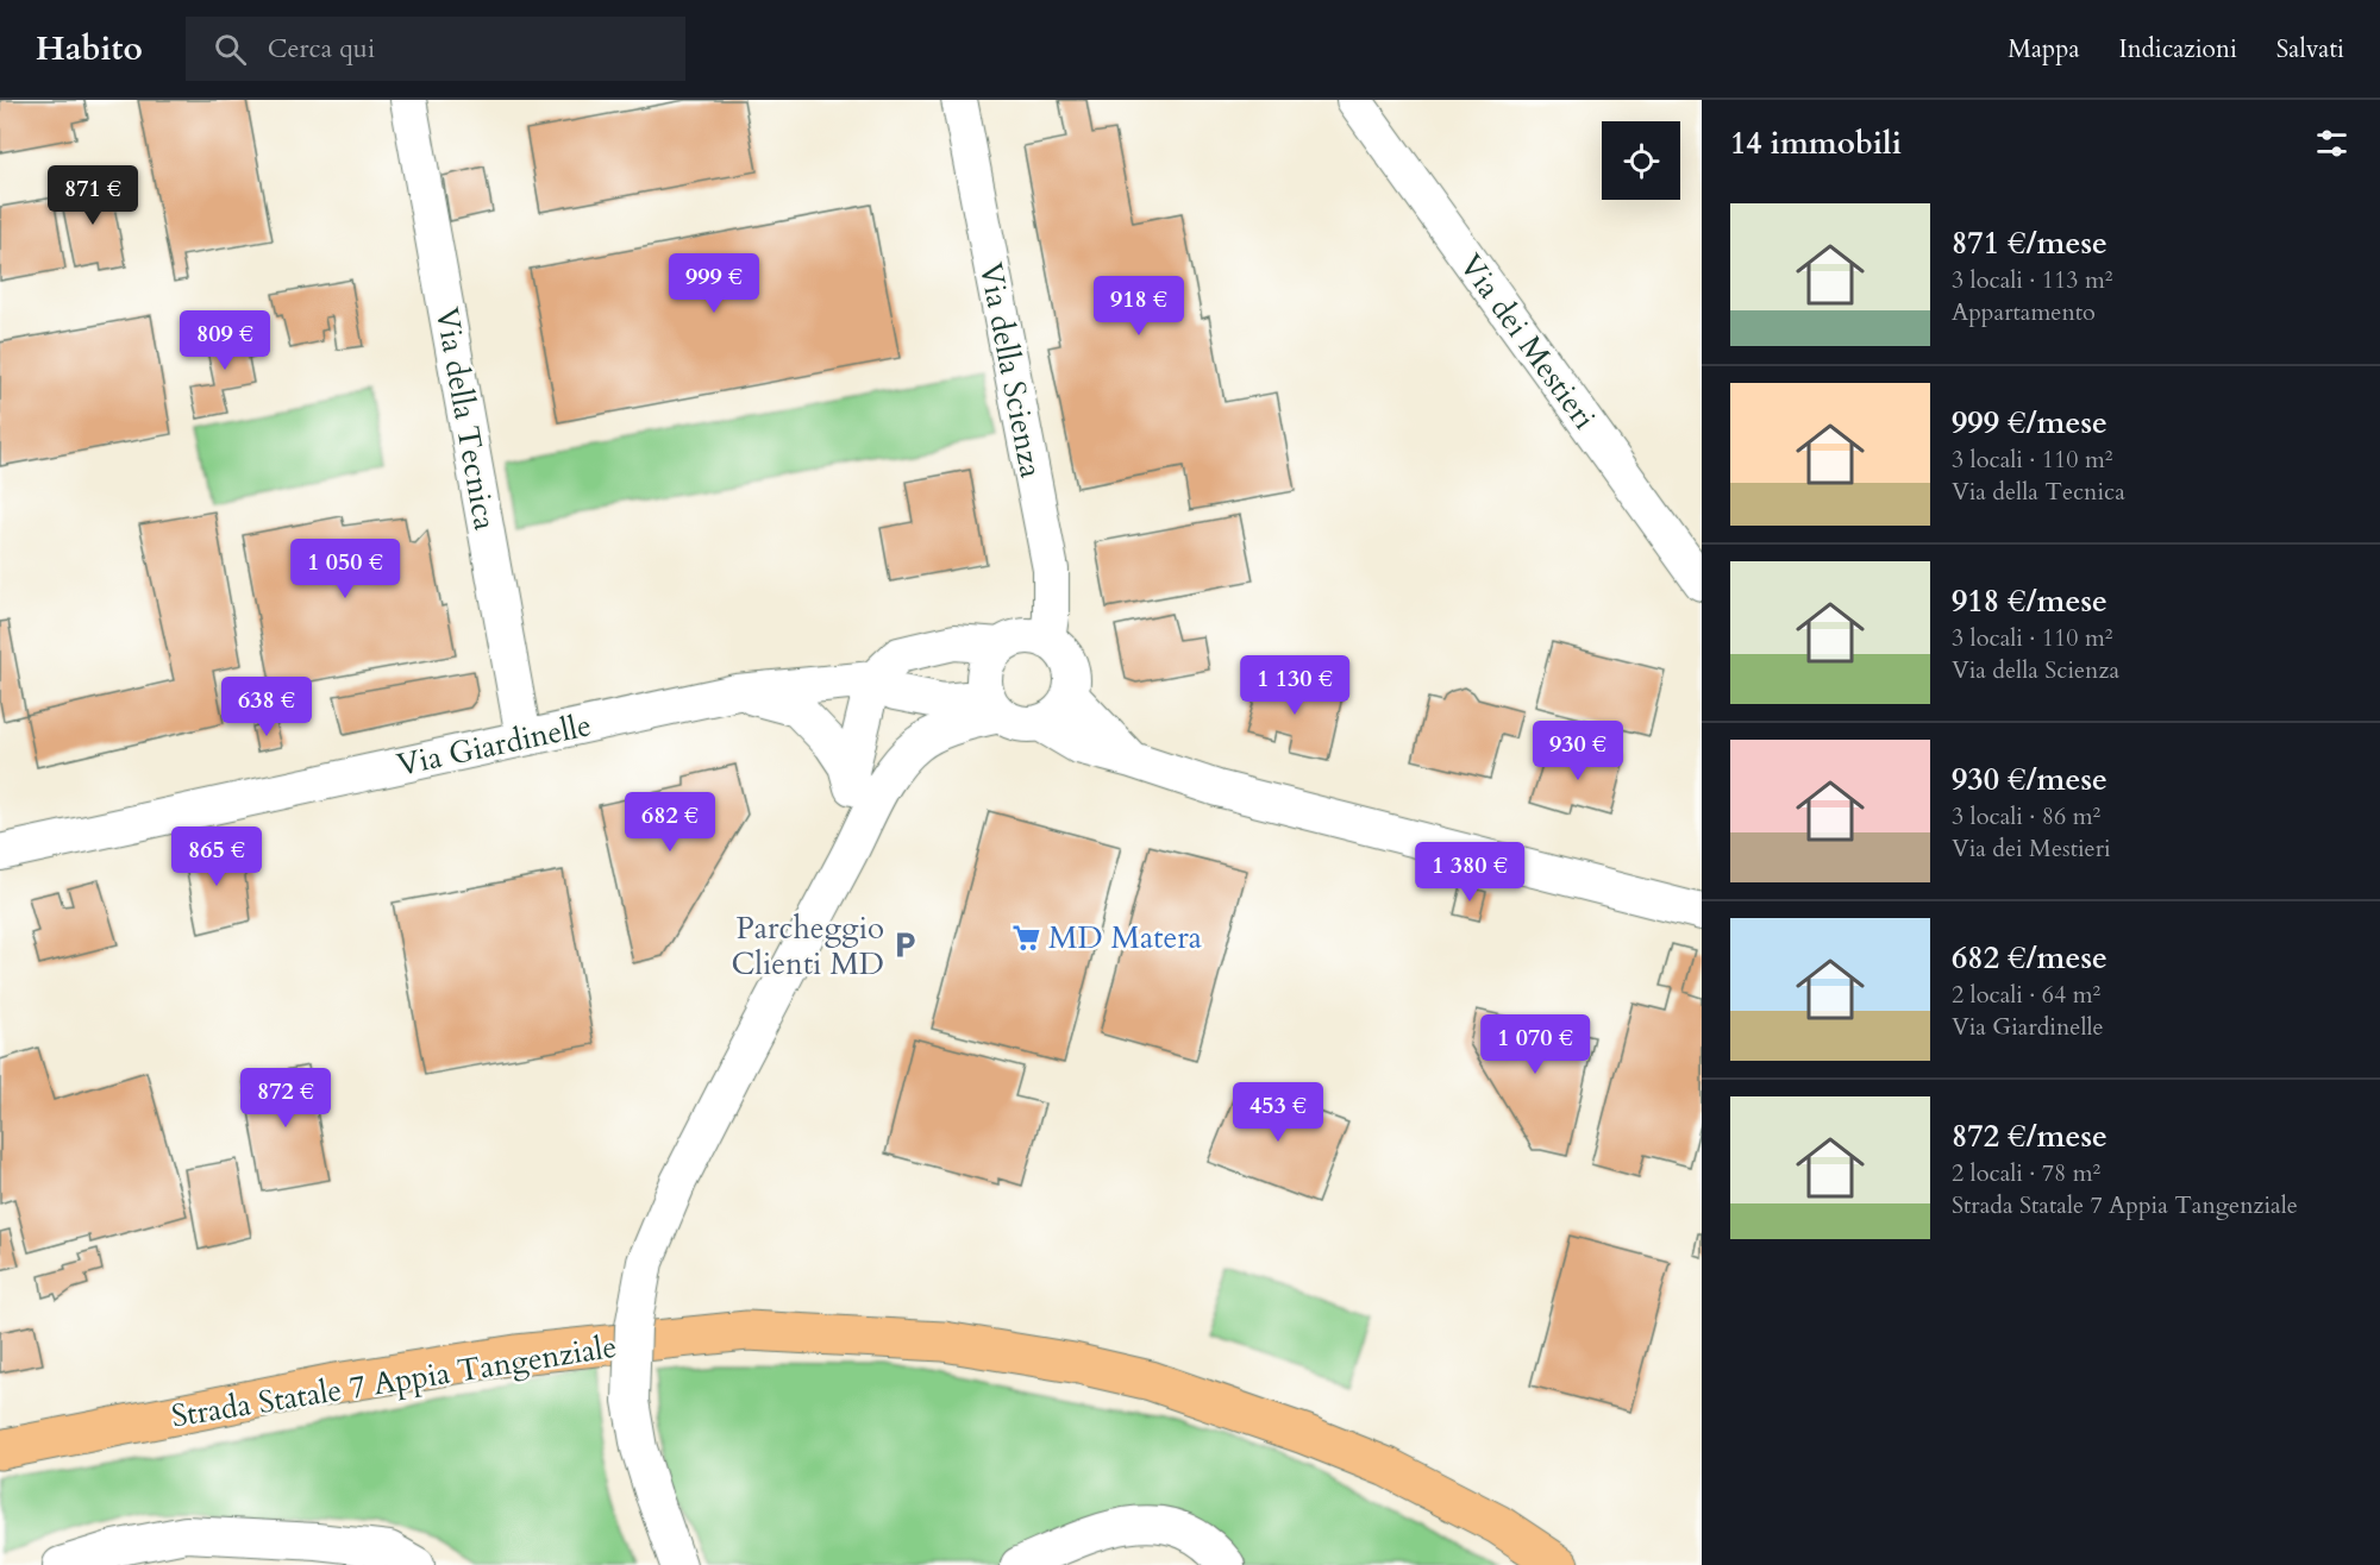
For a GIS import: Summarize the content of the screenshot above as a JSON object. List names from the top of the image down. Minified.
{"streets":{"highway":["Strada Statale 7 Appia Tangenziale"],"street":["Via dei Mestieri","Via della Scienza","Via della Tecnica","Via Giardinelle"]},"crossings":[["Via della Tecnica","Via Giardinelle"]],"places":{"supermarket":["MD Matera"],"parking":["Parcheggio Clienti MD"]},"page":{"header":"Habito","search":"Cerca qui","nav":["Mappa","Indicazioni","Salvati"],"heading":"14 immobili","price":["871 €","999 €","918 €","809 €","1 050 €","1 130 €","638 €","930 €","682 €","865 €","1 380 €","1 070 €","872 €","453 €"],"list":[{"name":"871 €/mese","note":"3 locali · 113 m² · Appartamento"},{"name":"999 €/mese","note":"3 locali · 110 m² · Via della Tecnica"},{"name":"918 €/mese","note":"3 locali · 110 m² · Via della Scienza"},{"name":"930 €/mese","note":"3 locali · 86 m² · Via dei Mestieri"},{"name":"682 €/mese","note":"2 locali · 64 m² · Via Giardinelle"},{"name":"872 €/mese","note":"2 locali · 78 m² · Strada Statale 7 Appia Tangenziale"}]}}
